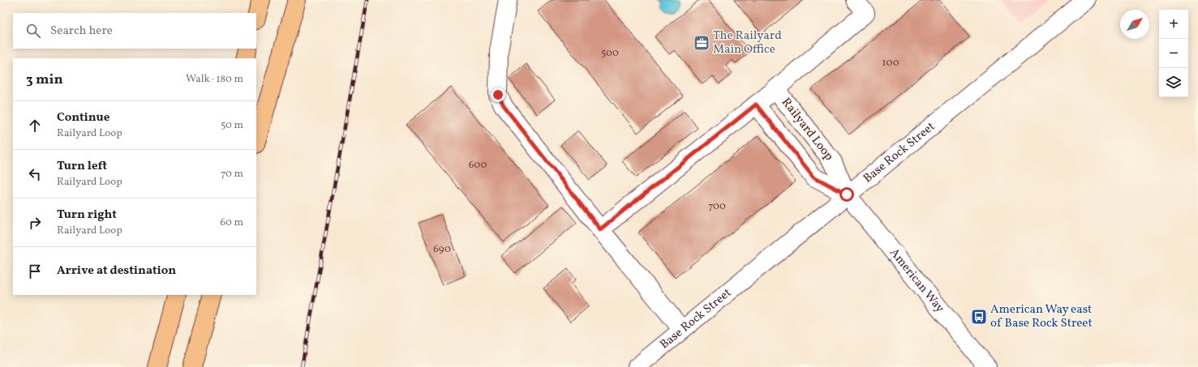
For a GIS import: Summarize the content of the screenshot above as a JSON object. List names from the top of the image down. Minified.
{"streets":{"street":["Railyard Loop","Base Rock Street","American Way"]},"crossings":[["Railyard Loop","Base Rock Street"],["Railyard Loop","American Way"],["Base Rock Street","American Way"]],"places":{"office":["The Railyard Main Office"],"bus stop":["American Way east of Base Rock Street"]},"house_numbers":["500","100","600","700","690"],"north":"top right","page":{"map_buttons":["+","−"],"search":"Search here","heading":["3 min","Walk · 180 m"],"list":[["Continue","Railyard Loop","50 m"],["Turn left","Railyard Loop","70 m"],["Turn right","Railyard Loop","60 m"],"Arrive at destination"]}}
